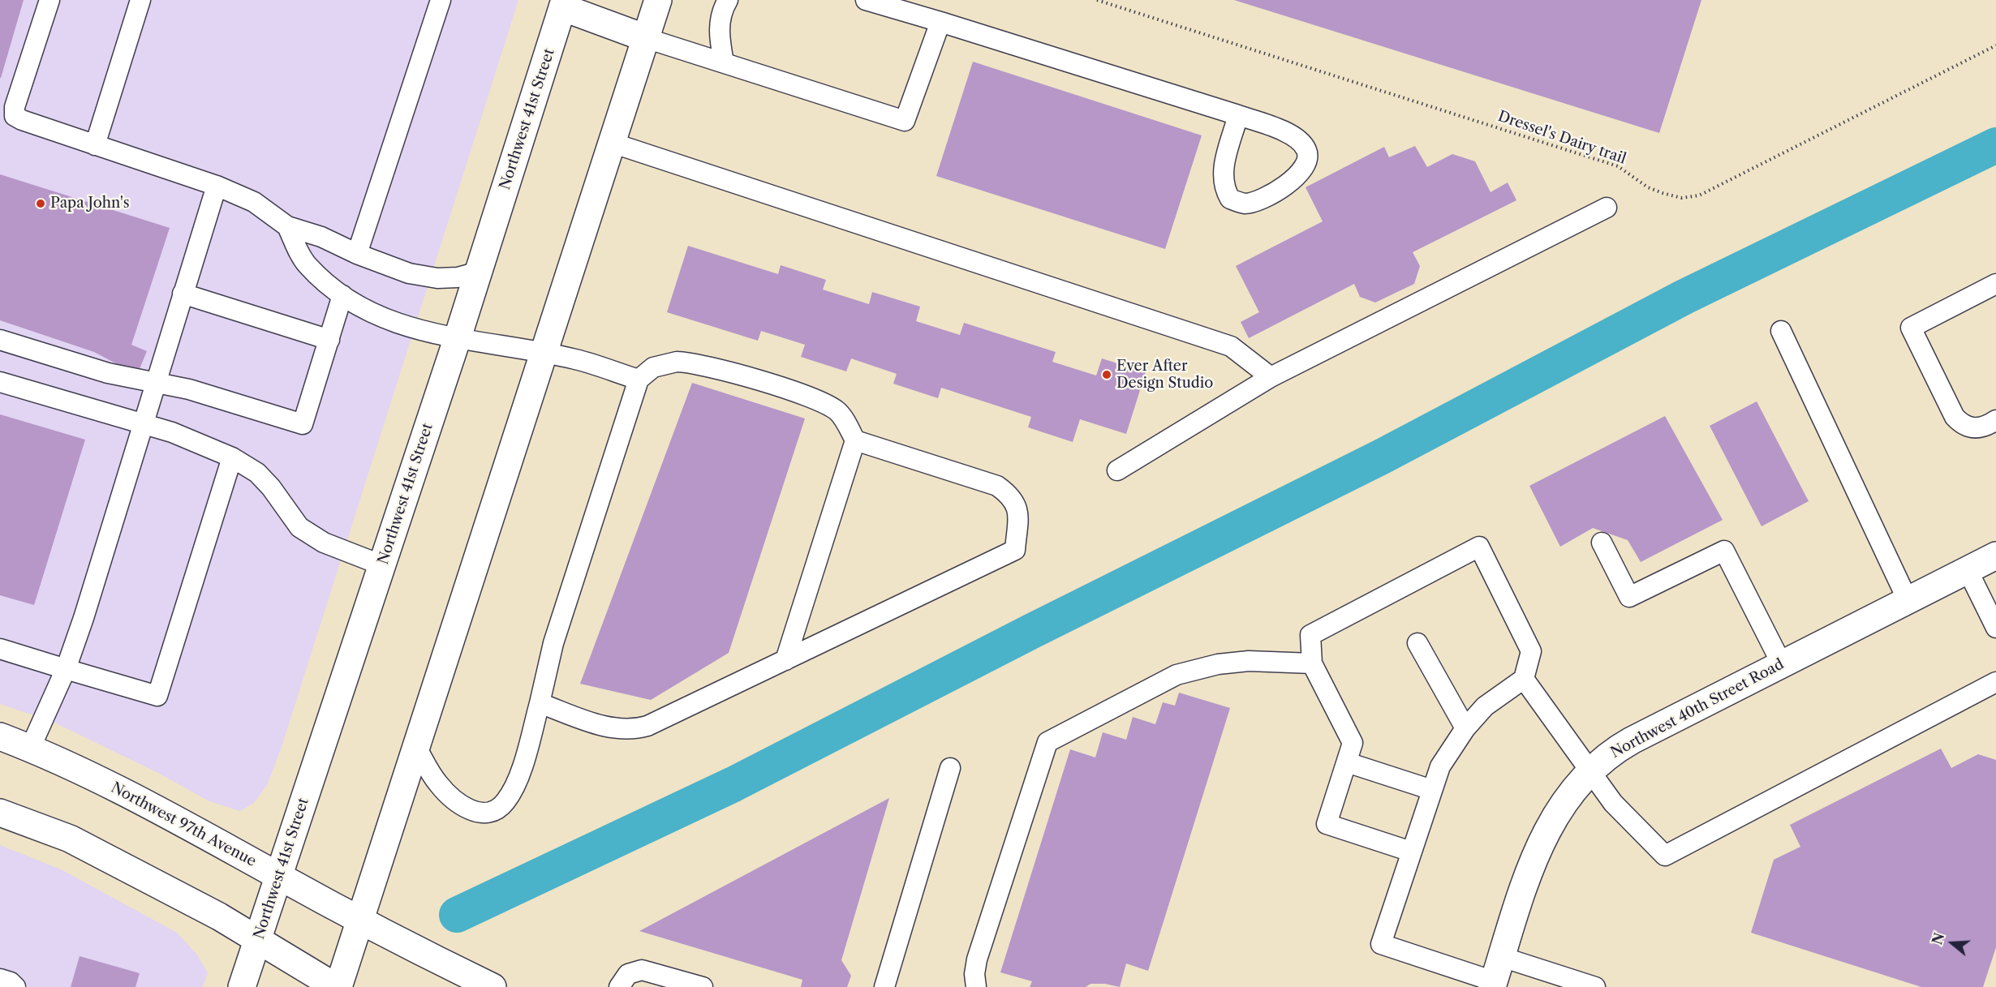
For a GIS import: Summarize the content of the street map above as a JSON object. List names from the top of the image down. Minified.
{"streets":{"main road":["Northwest 41st Street","Northwest 40th Street Road","Northwest 97th Avenue"],"path":["Dressel's Dairy trail"]},"crossings":[["Northwest 41st Street","Northwest 97th Avenue"]],"places":["Papa John's","Ever After Design Studio"],"north":"left"}
